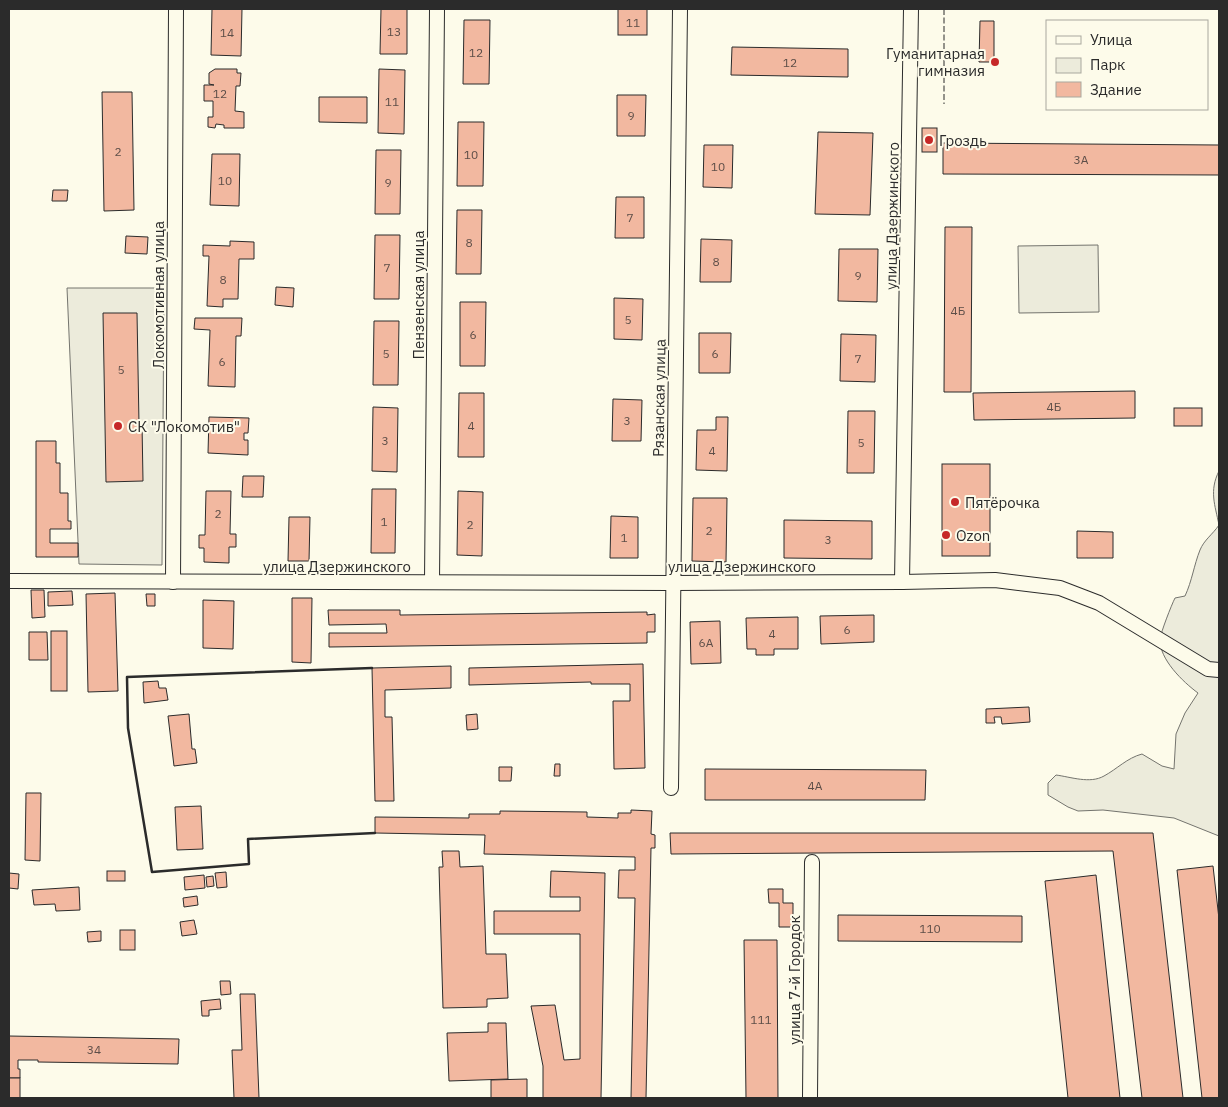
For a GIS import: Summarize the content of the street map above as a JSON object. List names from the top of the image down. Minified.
{"streets":{"street":["улица Дзержинского","Локомотивная улица","Пензенская улица","Рязанская улица","улица 7-й Городок"]},"crossings":[["улица Дзержинского","Локомотивная улица"],["улица Дзержинского","Пензенская улица"],["улица Дзержинского","Рязанская улица"]],"places":["Гуманитарная гимназия","Гроздь","СК \"Локомотив\"","Пятёрочка","Ozon"],"house_numbers":["11","13","14","12","12","12","11","9","2","10","3А","10","10","9","7","8","8","7","9","8","4Б","5","6","5","6","7","6","5","4Б","3","4","3","5","4","2","1","2","2","1","3","6","4","6А","4А","110","111","34"],"legend":["Улица","Парк","Здание"]}
